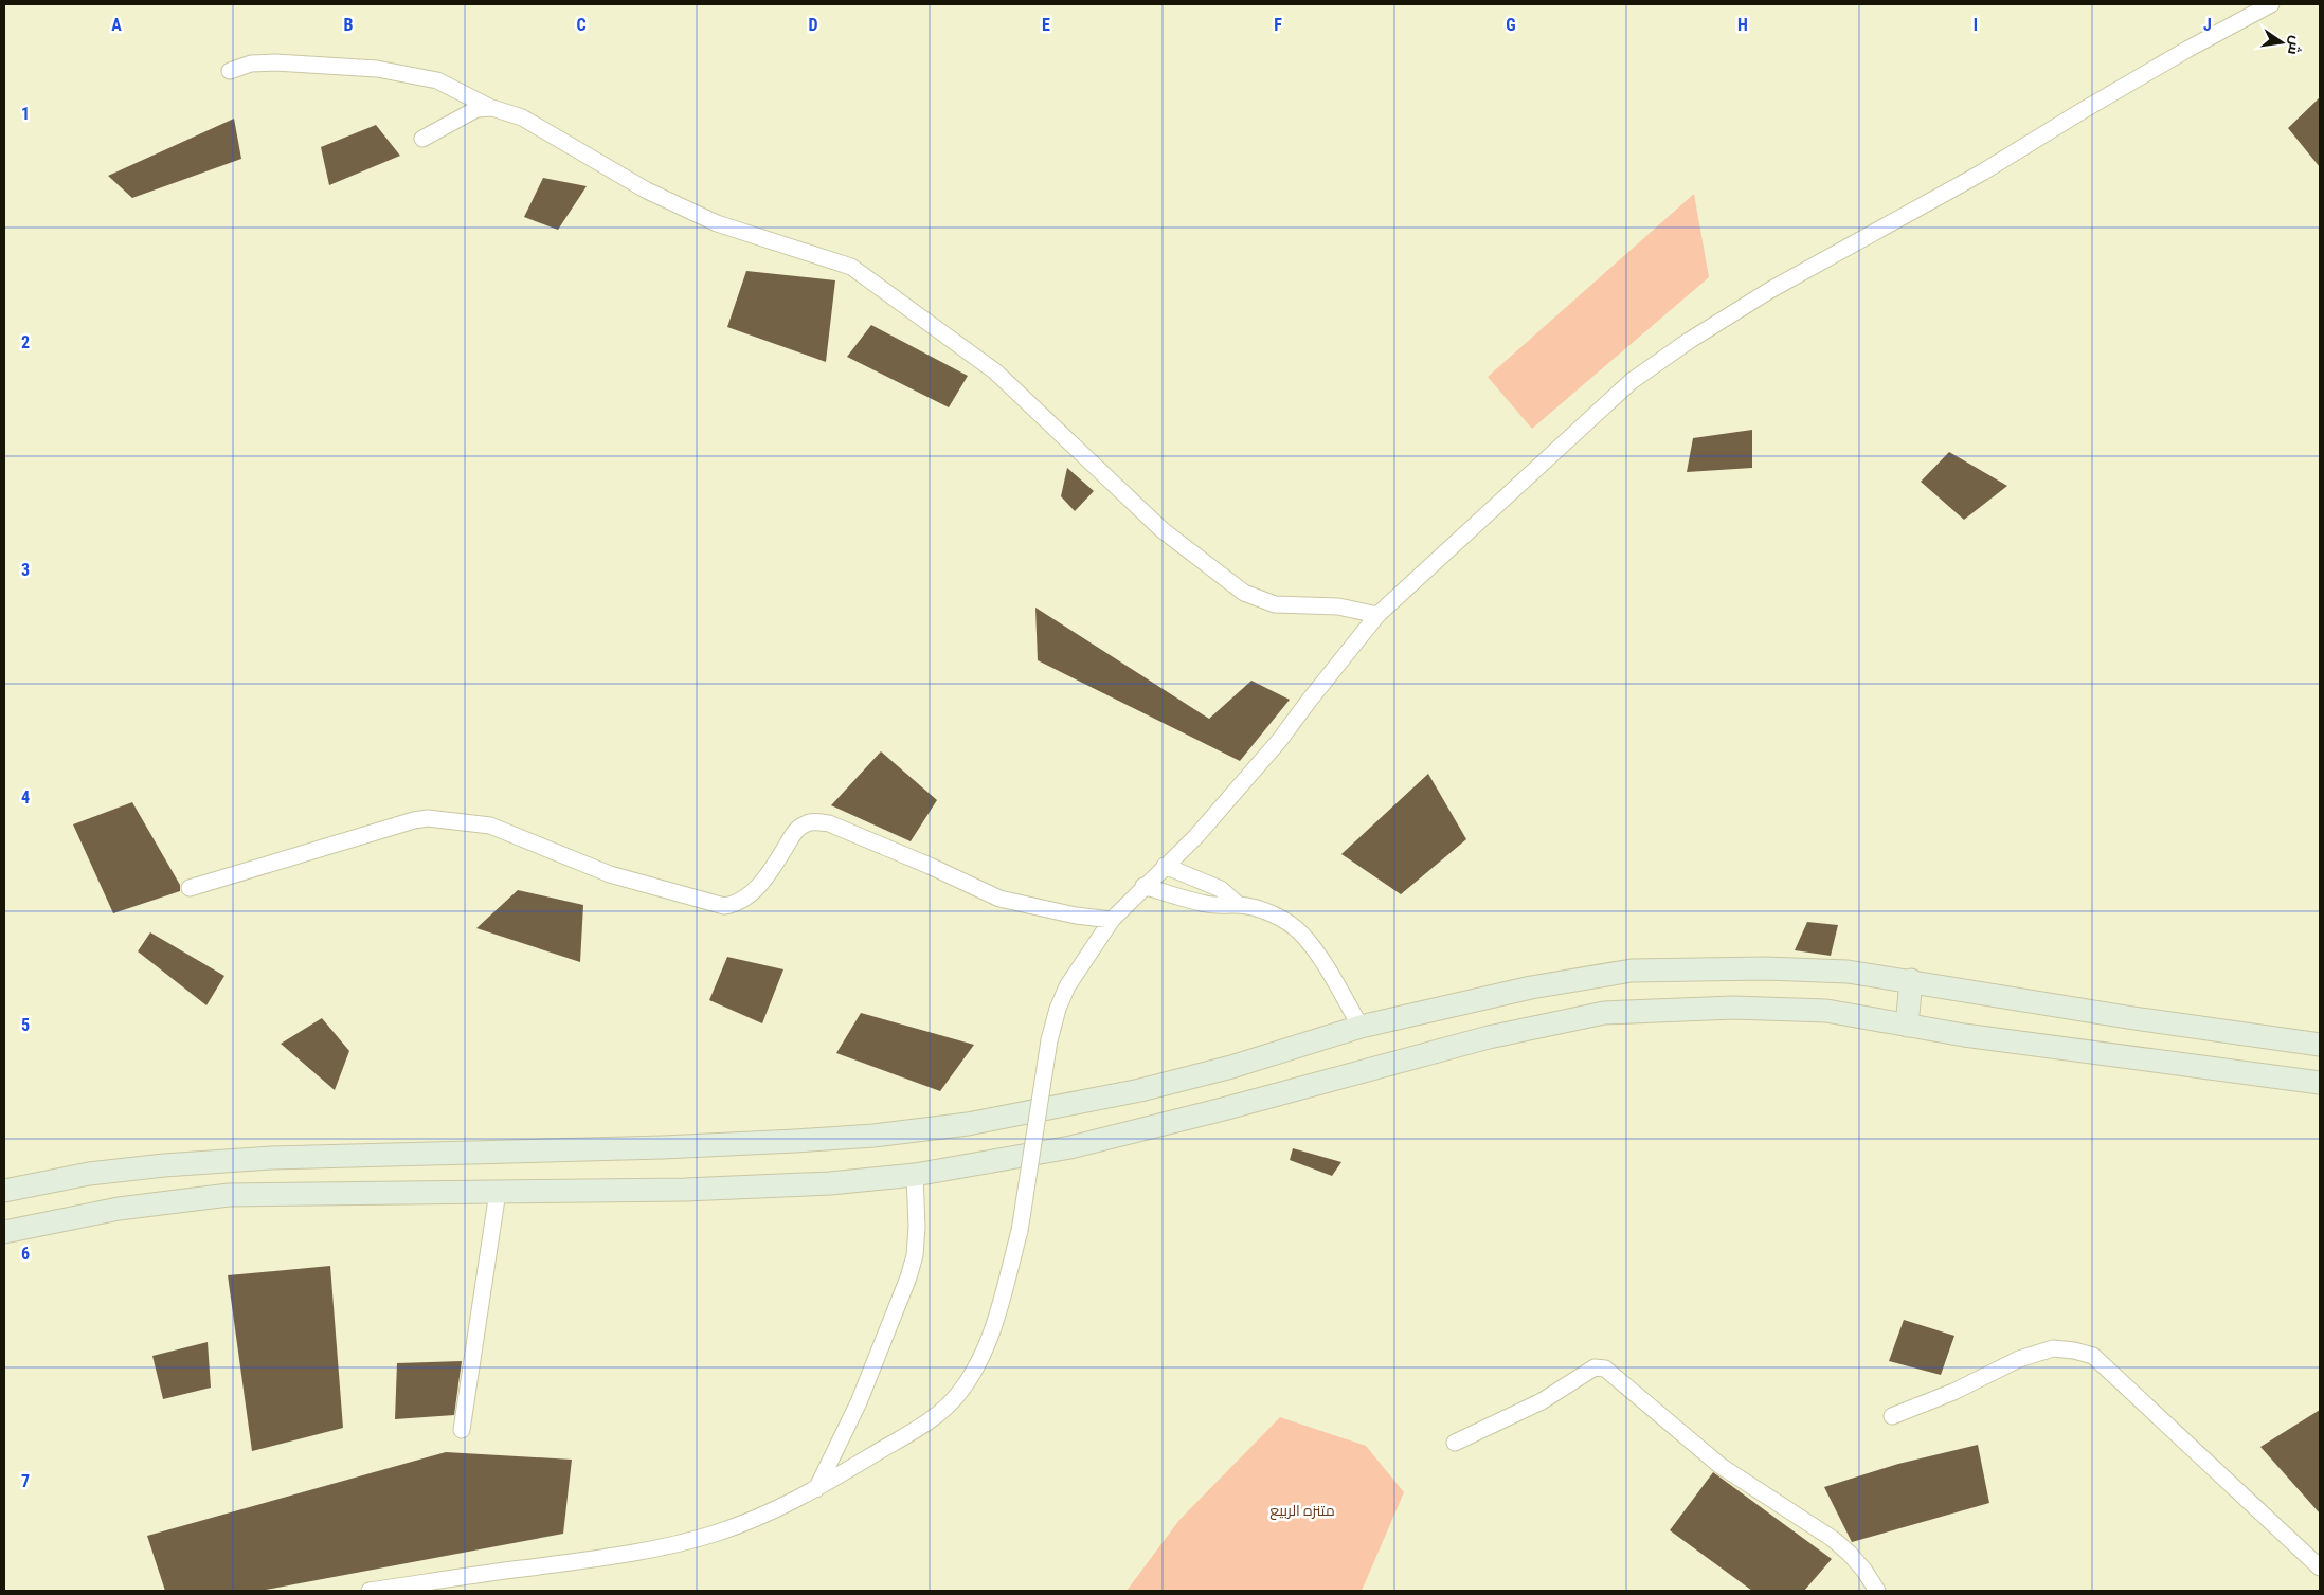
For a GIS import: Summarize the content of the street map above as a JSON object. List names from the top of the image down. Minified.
{"parks":["متنزه الربيع"],"north":"right","grid":{"columns":["A","B","C","D","E","F","G","H","I","J"],"rows":["1","2","3","4","5","6","7"]}}
